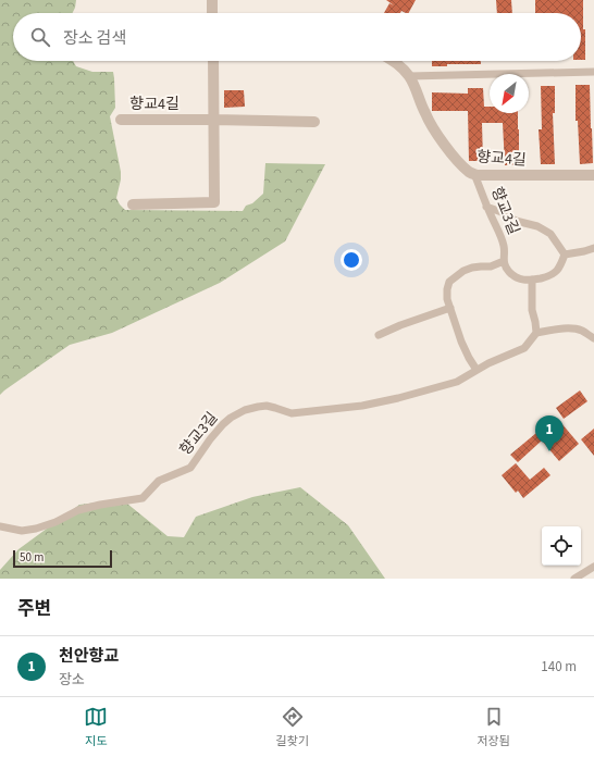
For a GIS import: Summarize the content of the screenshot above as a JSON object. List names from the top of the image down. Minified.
{"streets":{"street":["향교4길"],"lane":["향교3길"]},"crossings":[["향교4길","향교3길"]],"scale_bar":"50 m","north":"bottom left","page":{"search":"장소 검색","pins":"1","scale":"50 m","heading":"주변","list":[{"mark":"1","name":"천안향교","note":"장소","value":"140 m"}],"nav":["지도","길찾기","저장됨"]}}
